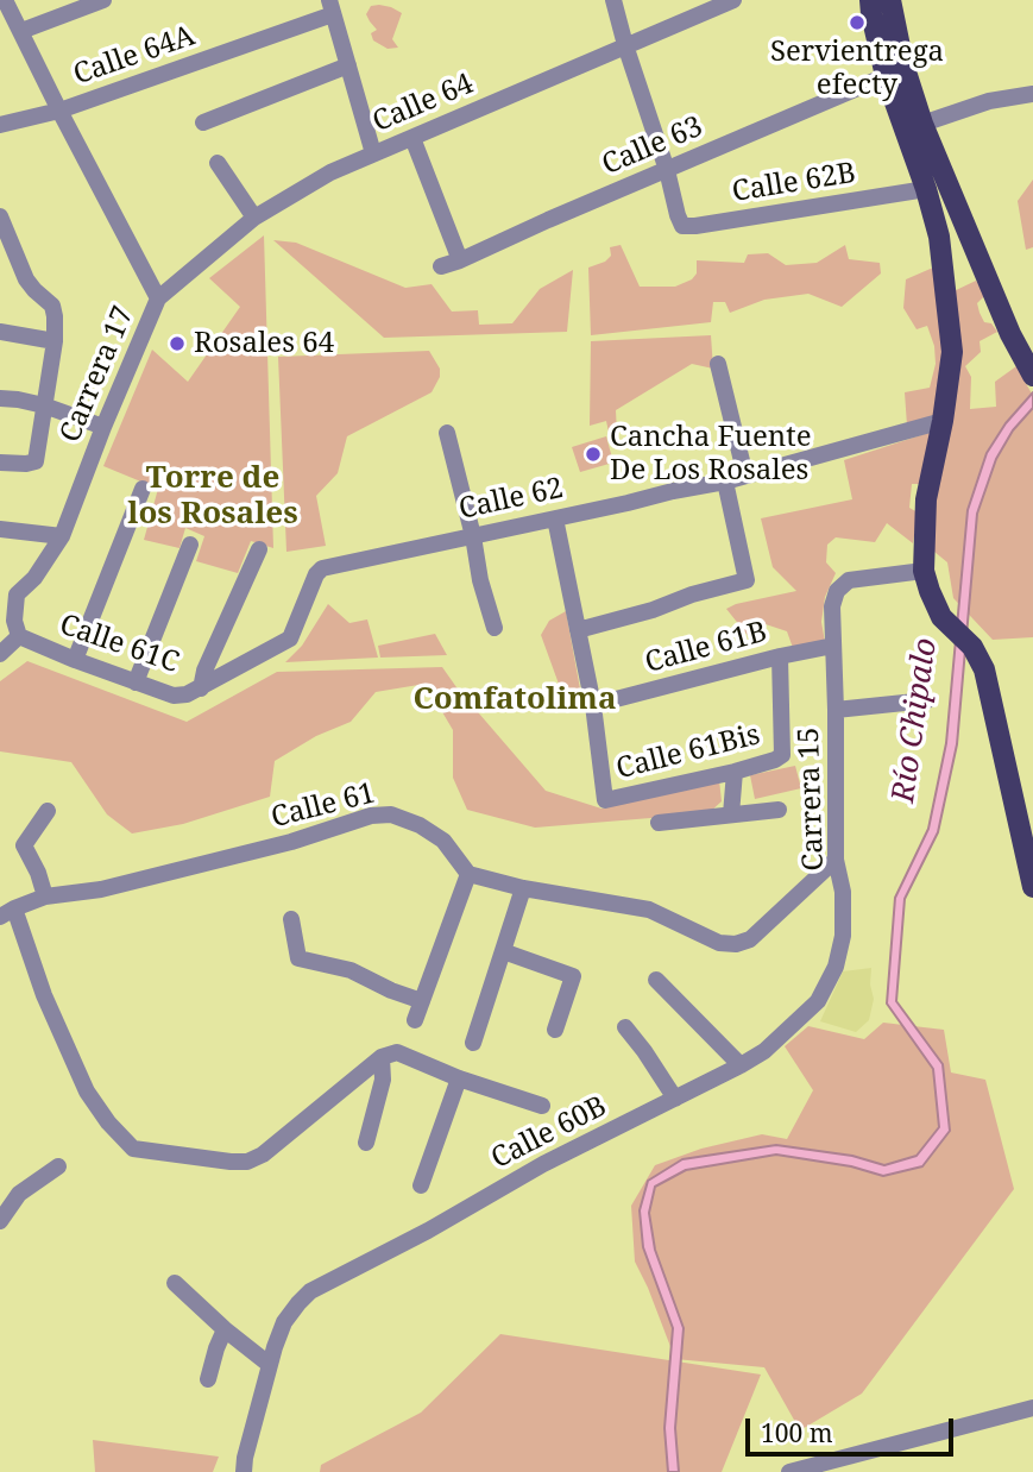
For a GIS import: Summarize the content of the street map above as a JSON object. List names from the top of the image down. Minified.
{"streets":{"street":["Calle 64A","Calle 64","Calle 63","Calle 62B","Carrera 17","Calle 62","Calle 61C","Calle 61B","Calle 61Bis","Carrera 15","Calle 61","Calle 60B"]},"crossings":[["Calle 64A","Carrera 17"],["Calle 64","Carrera 17"],["Calle 63","Calle 62B"],["Carrera 17","Calle 61C"],["Calle 62","Calle 61C"],["Calle 61B","Calle 61Bis"],["Calle 61B","Carrera 15"],["Carrera 15","Calle 60B"]],"districts":["Torre de los Rosales","Comfatolima"],"water":["Río Chipalo"],"places":["Servientrega efecty","Rosales 64","Cancha Fuente De Los Rosales"],"scale_bar":"100 m"}
